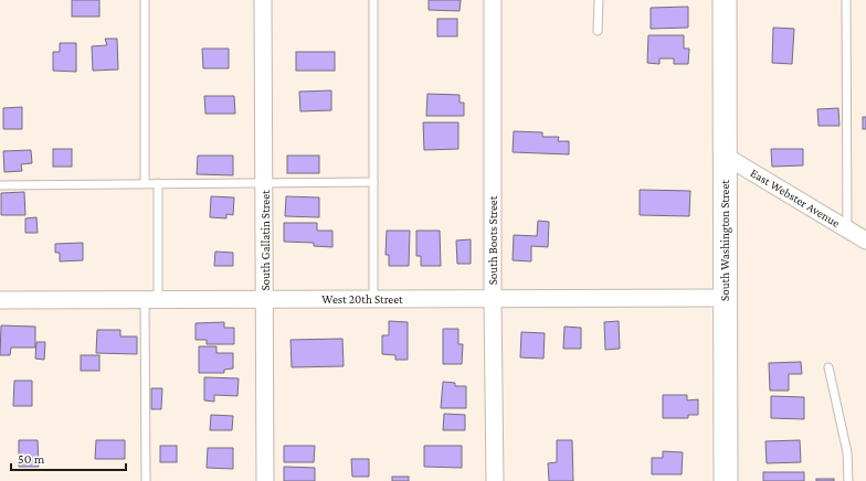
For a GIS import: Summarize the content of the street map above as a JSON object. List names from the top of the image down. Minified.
{"streets":{"main road":["South Washington Street"],"street":["East Webster Avenue","South Gallatin Street","South Boots Street","West 20th Street"]},"crossings":[["East Webster Avenue","South Washington Street"],["South Gallatin Street","West 20th Street"],["South Boots Street","West 20th Street"],["South Washington Street","West 20th Street"]],"scale_bar":"50 m"}
